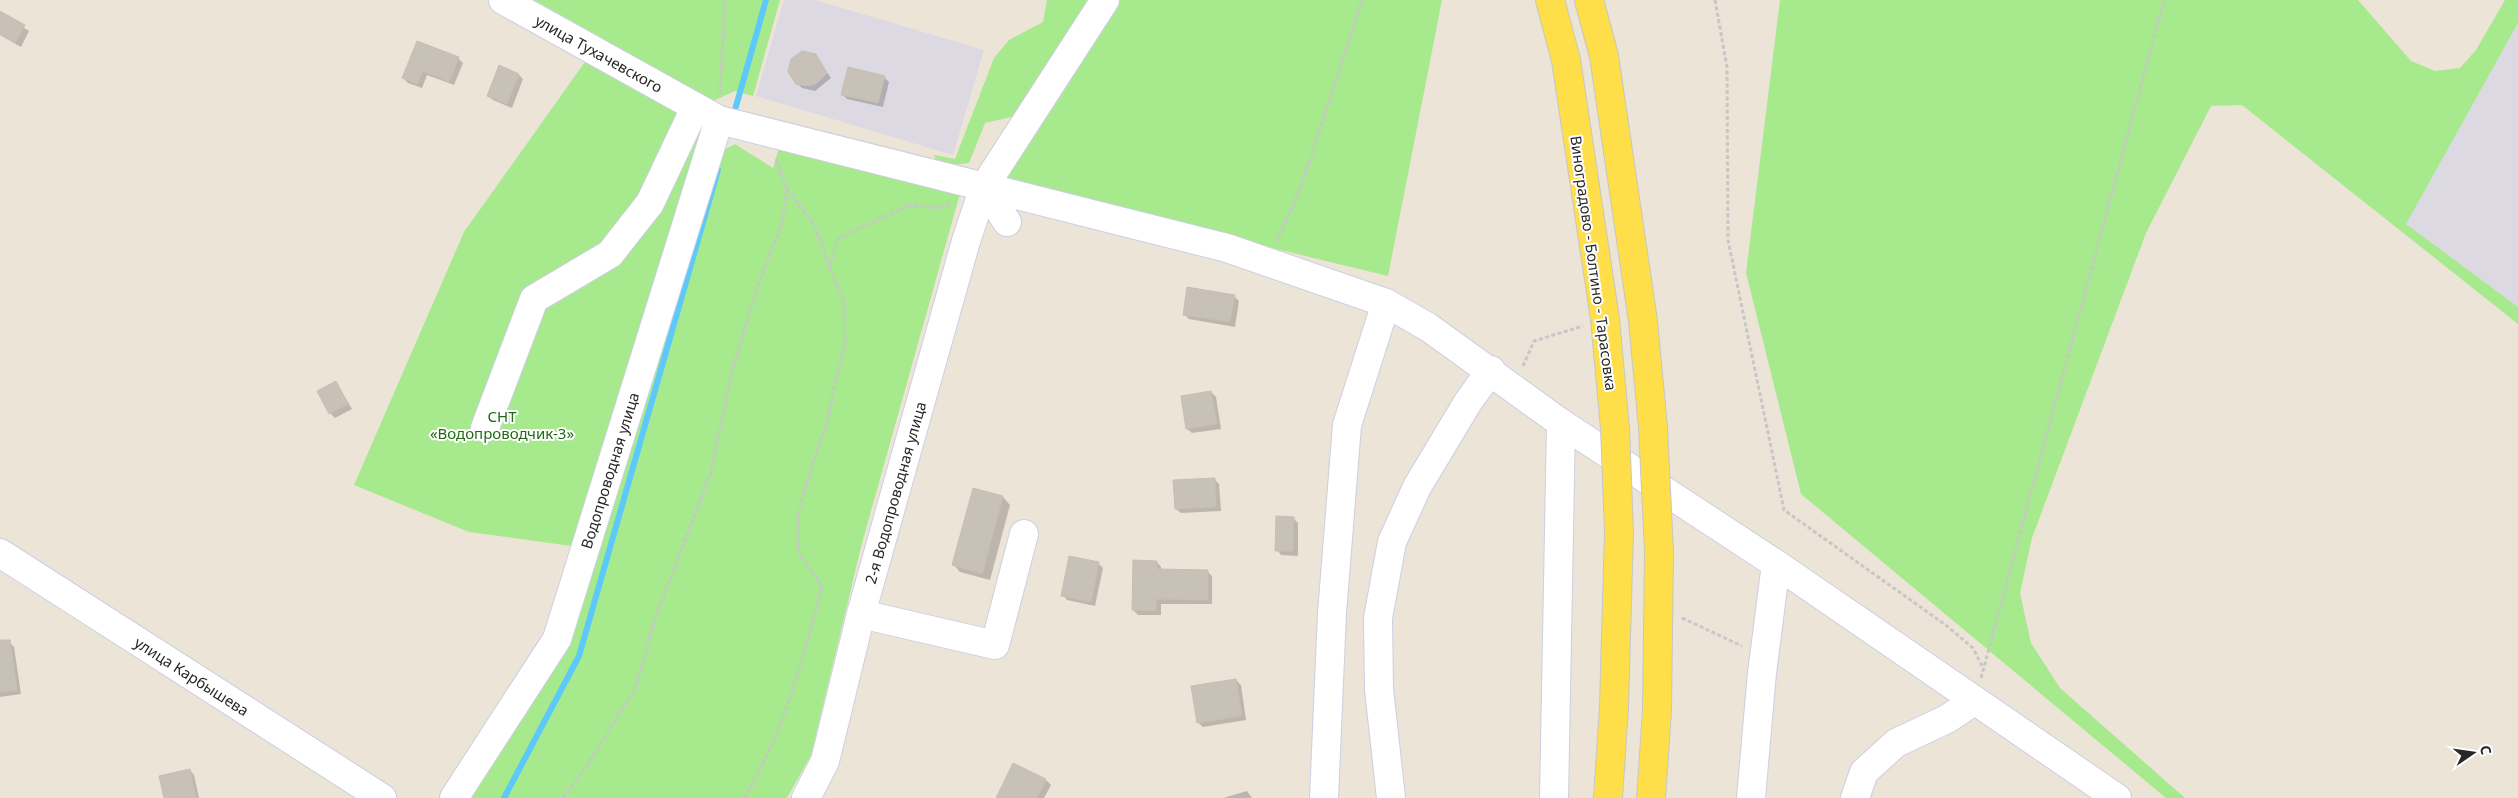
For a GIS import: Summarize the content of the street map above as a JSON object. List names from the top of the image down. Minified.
{"streets":{"main road":["Виноградово - Болтино - Тарасовка"],"street":["улица Тухачевского","Водопроводная улица","2-я Водопроводная улица","улица Карбышева"]},"crossings":[["улица Тухачевского","Водопроводная улица"],["улица Тухачевского","2-я Водопроводная улица"]],"parks":["СНТ «Водопроводчик-3»"],"north":"right"}
